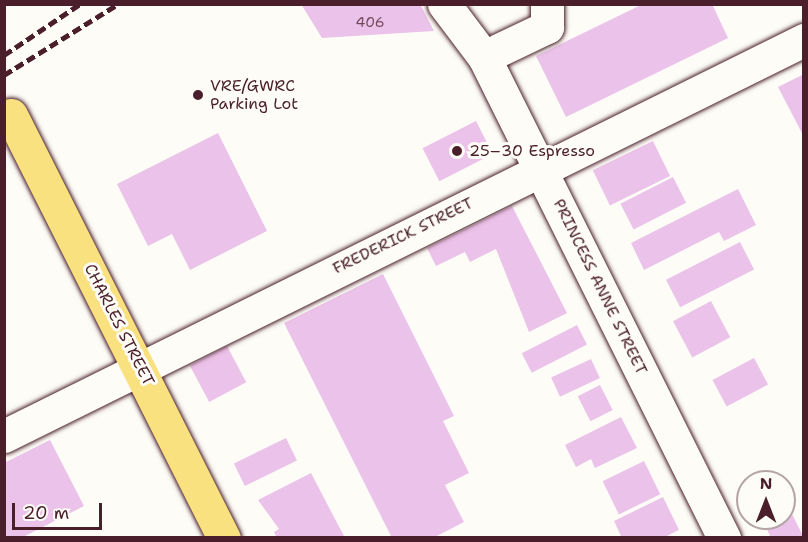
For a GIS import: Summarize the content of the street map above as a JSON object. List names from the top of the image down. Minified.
{"streets":{"main road":["CHARLES STREET"],"street":["FREDERICK STREET","PRINCESS ANNE STREET"]},"crossings":[["FREDERICK STREET","PRINCESS ANNE STREET"],["FREDERICK STREET","CHARLES STREET"]],"places":["VRE/GWRC Parking Lot","25–30 Espresso"],"house_numbers":["406"],"scale_bar":"20 m","north":"top"}
